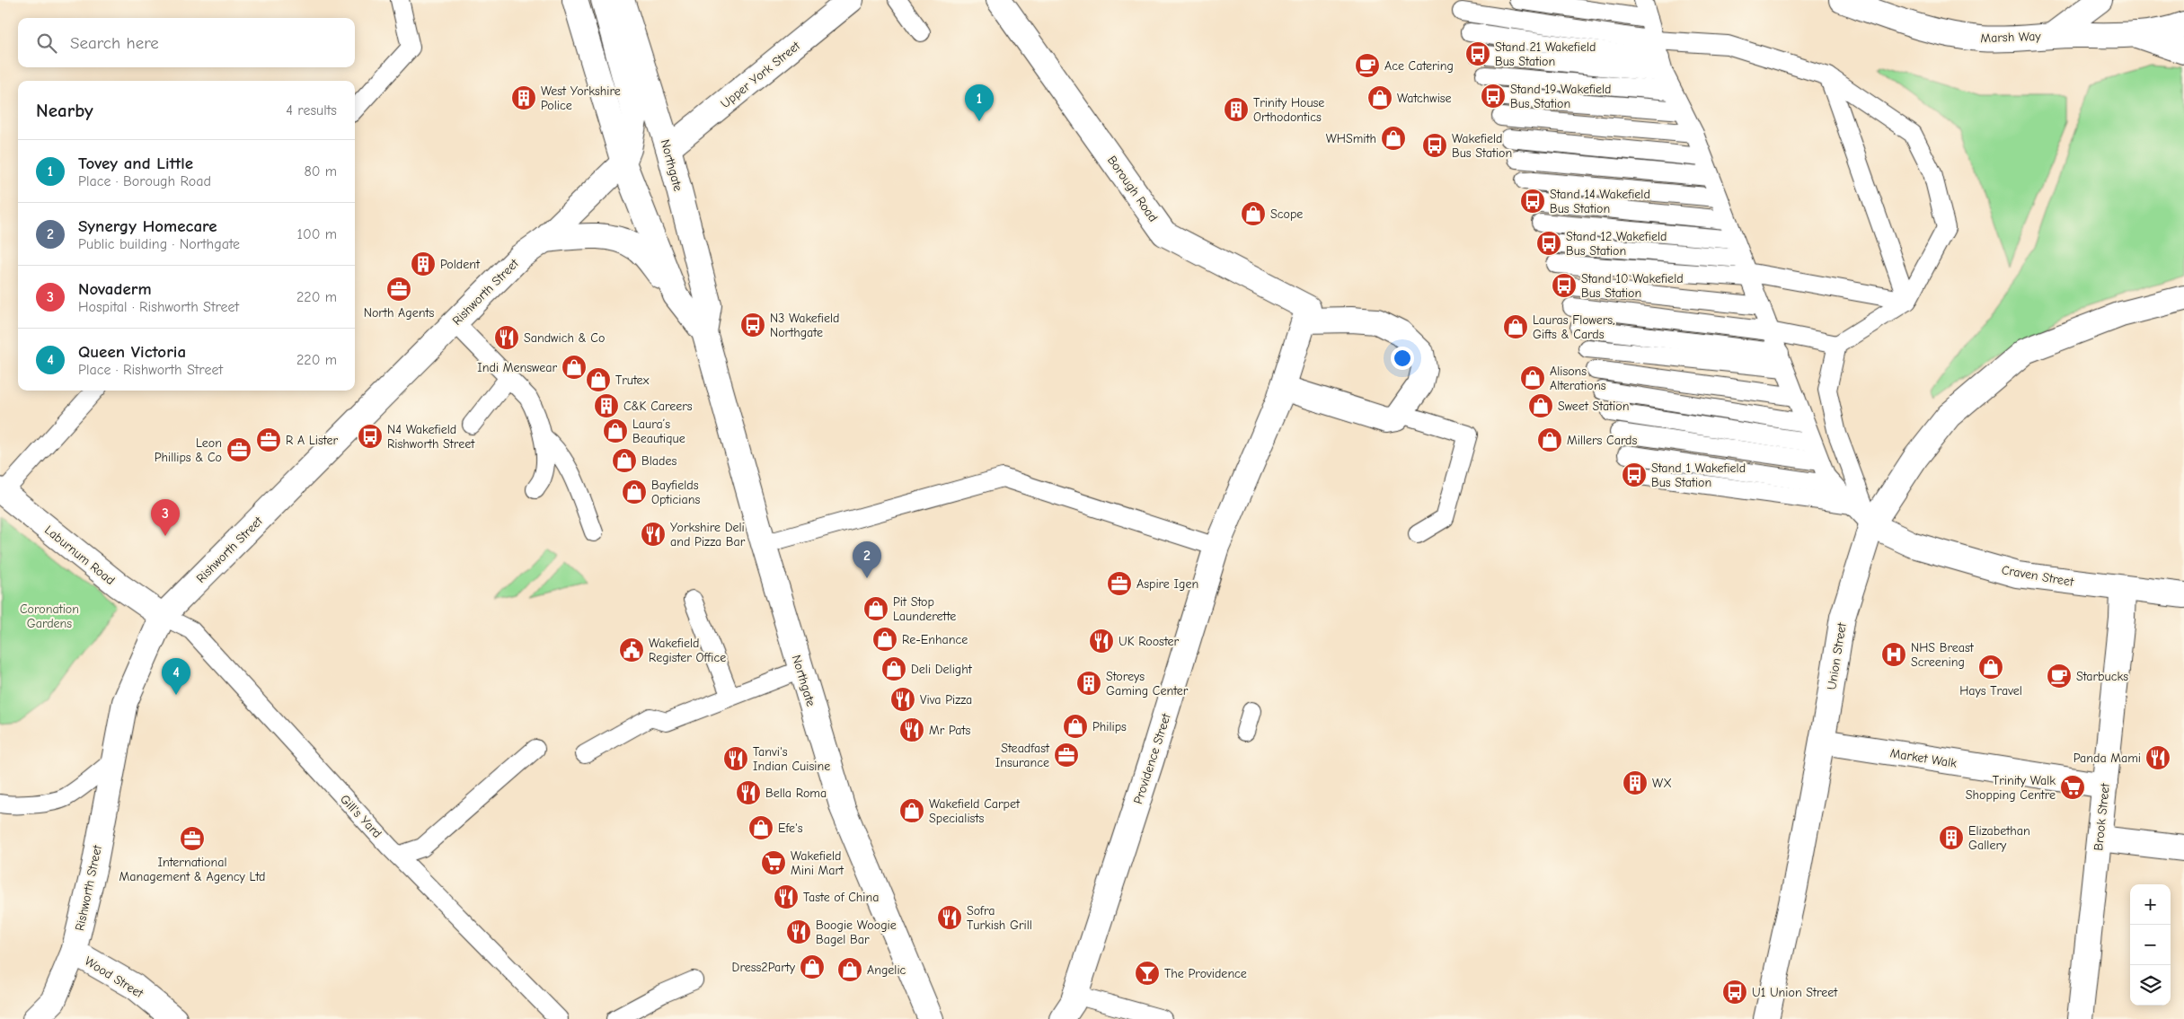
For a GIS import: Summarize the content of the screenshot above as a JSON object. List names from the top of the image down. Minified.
{"streets":{"main road":["Marsh Way","Upper York Street","Northgate","Borough Road","Rishworth Street","Laburnum Road","Craven Street","Union Street","Market Walk","Providence Street","Brook Street","Wood Street"],"lane":["Gill's Yard"]},"crossings":[["Upper York Street","Northgate"],["Northgate","Rishworth Street"],["Rishworth Street","Laburnum Road"],["Rishworth Street","Gill's Yard"],["Rishworth Street","Wood Street"],["Laburnum Road","Gill's Yard"],["Craven Street","Union Street"],["Craven Street","Brook Street"],["Union Street","Market Walk"],["Market Walk","Brook Street"]],"parks":["Coronation Gardens"],"places":{"bus stop":["Stand 21 Wakefield Bus Station","Stand 19 Wakefield Bus Station","Wakefield Bus Station","Stand 14 Wakefield Bus Station","Stand 12 Wakefield Bus Station","Stand 10 Wakefield Bus Station","N3 Wakefield Northgate","N4 Wakefield Rishworth Street","Stand 1 Wakefield Bus Station","U1 Union Street"],"cafe":["Ace Catering","Starbucks"],"building":["West Yorkshire Police","Trinity House Orthodontics","Poldent","C&K Careers","Storeys Gaming Center","WX","Elizabethan Gallery"],"shop":["Watchwise","WHSmith","Scope","Lauras Flowers, Gifts & Cards","Indi Menswear","Alisons Alterations","Trutex","Sweet Station","Laura’s Beautique","Millers Cards","Blades","Bayfields Opticians","Pit Stop Launderette","Re-Enhance","Hays Travel","Deli Delight","Philips","Wakefield Carpet Specialists","Efe's","Dress2Party","Angelic"],"office":["North Agents","R A Lister","Leon Phillips & Co","Aspire Igen","Steadfast Insurance","International Management & Agency Ltd"],"restaurant":["Sandwich & Co","Yorkshire Deli and Pizza Bar","UK Rooster","Viva Pizza","Mr Pats","Panda Mami","Tanvi's Indian Cuisine","Bella Roma","Taste of China","Sofra Turkish Grill","Boogie Woogie Bagel Bar"],"public building":["Wakefield Register Office"],"hospital":["NHS Breast Screening"],"supermarket":["Trinity Walk Shopping Centre","Wakefield Mini Mart"],"bar":["The Providence"]},"page":{"search":"Search here","heading":["Nearby","4 results"],"pins":["1","3","2","4"],"list":[{"mark":"1","name":"Tovey and Little","note":"Place · Borough Road","value":"80 m"},{"mark":"2","name":"Synergy Homecare","note":"Public building · Northgate","value":"100 m"},{"mark":"3","name":"Novaderm","note":"Hospital · Rishworth Street","value":"220 m"},{"mark":"4","name":"Queen Victoria","note":"Place · Rishworth Street","value":"220 m"}],"map_buttons":["+","−"]}}
